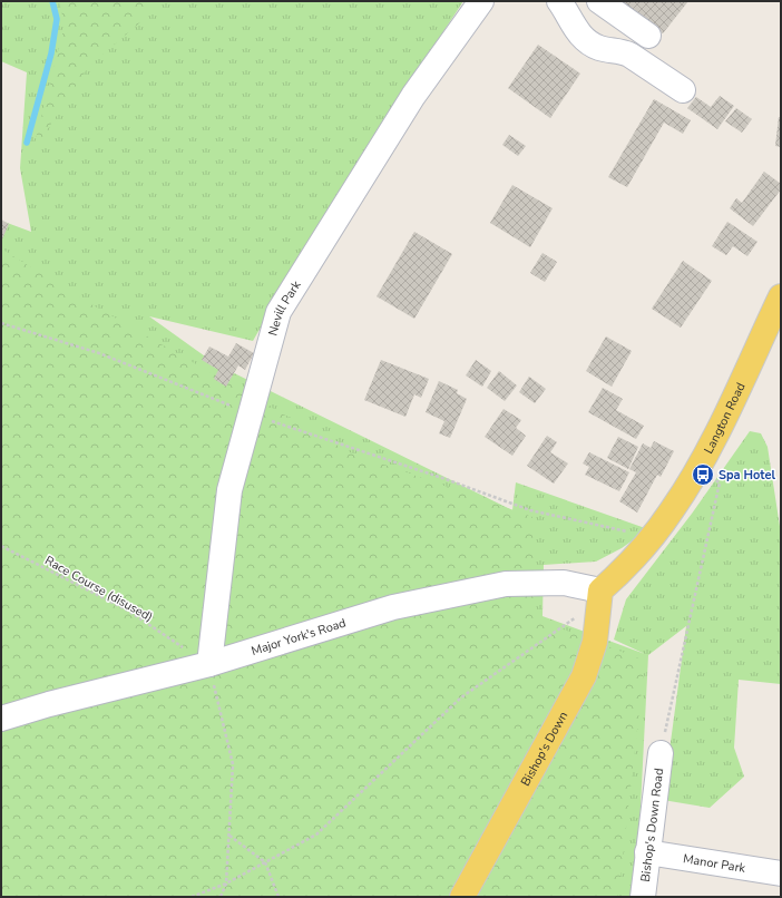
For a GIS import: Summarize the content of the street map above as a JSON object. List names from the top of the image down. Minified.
{"streets":{"main road":["Langton Road","Bishop's Down"],"street":["Nevill Park","Major York's Road","Bishop's Down Road","Manor Park"],"path":["Race Course (disused)"]},"crossings":[["Nevill Park","Race Course (disused)"],["Nevill Park","Major York's Road"],["Langton Road","Major York's Road"],["Langton Road","Bishop's Down"],["Race Course (disused)","Major York's Road"],["Major York's Road","Bishop's Down"],["Bishop's Down Road","Manor Park"]],"places":{"bus stop":["Spa Hotel"]}}
